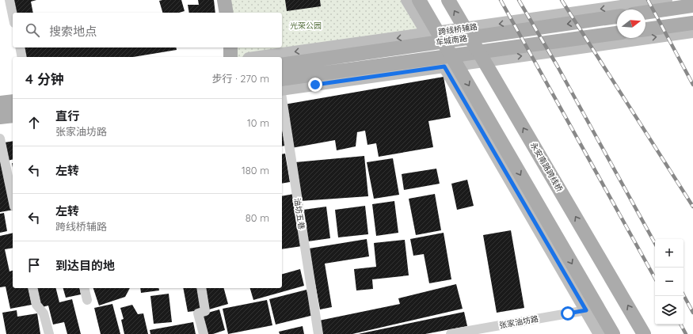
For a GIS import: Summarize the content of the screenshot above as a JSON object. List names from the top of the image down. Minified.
{"streets":{"main road":["车城南路","永安南路跨线桥"],"street":["跨线桥辅路","油坊五巷","张家油坊路"]},"parks":["光荣公园"],"north":"right","page":{"search":"搜索地点","heading":["4 分钟","步行 · 270 m"],"list":[["直行","张家油坊路","10 m"],["左转","180 m"],["左转","跨线桥辅路","80 m"],"到达目的地"],"map_buttons":["+","−"]}}
